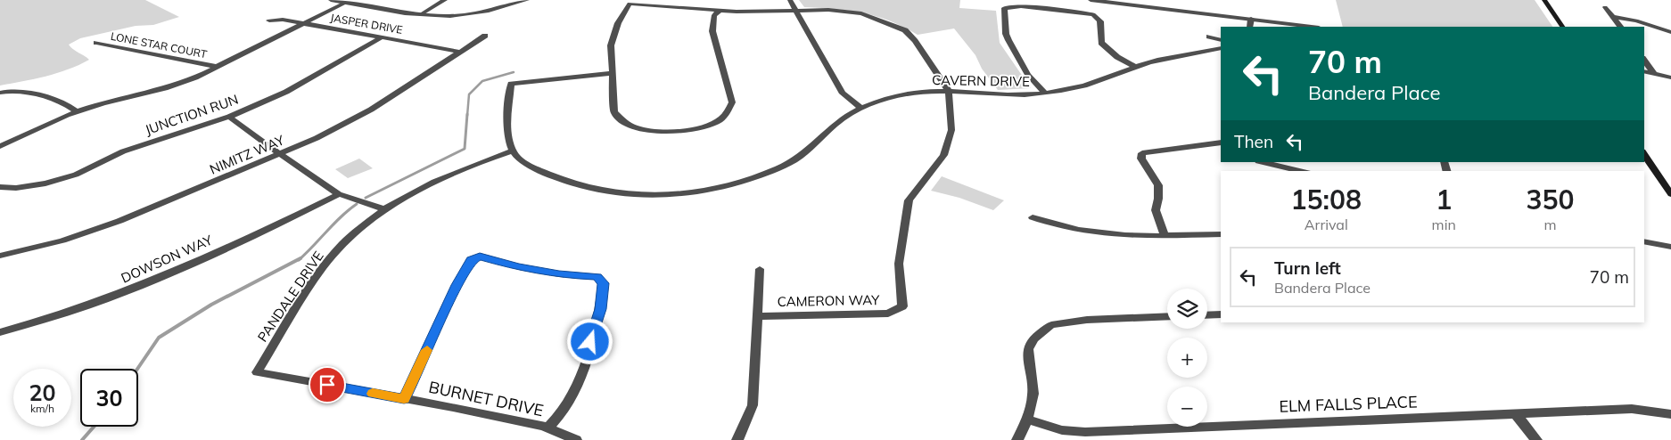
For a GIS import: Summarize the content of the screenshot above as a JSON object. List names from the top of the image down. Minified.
{"streets":{"street":["JASPER DRIVE","LONE STAR COURT","CAVERN DRIVE","JUNCTION RUN","NIMITZ WAY","DOWSON WAY","PANDALE DRIVE","CAMERON WAY","BURNET DRIVE","ELM FALLS PLACE"]},"crossings":[["JASPER DRIVE","JUNCTION RUN"],["JASPER DRIVE","NIMITZ WAY"],["CAVERN DRIVE","PANDALE DRIVE"],["CAVERN DRIVE","CAMERON WAY"],["PANDALE DRIVE","BURNET DRIVE"]],"page":{"turn":["70 m","Bandera Place"],"then":"Then","eta":["15:08","Arrival","1","min","350","m"],"list":[{"name":"Turn left","note":"Bandera Place","value":"70 m"}],"map_buttons":["+","−"],"speed":"20 km/h","limit":"30"}}
